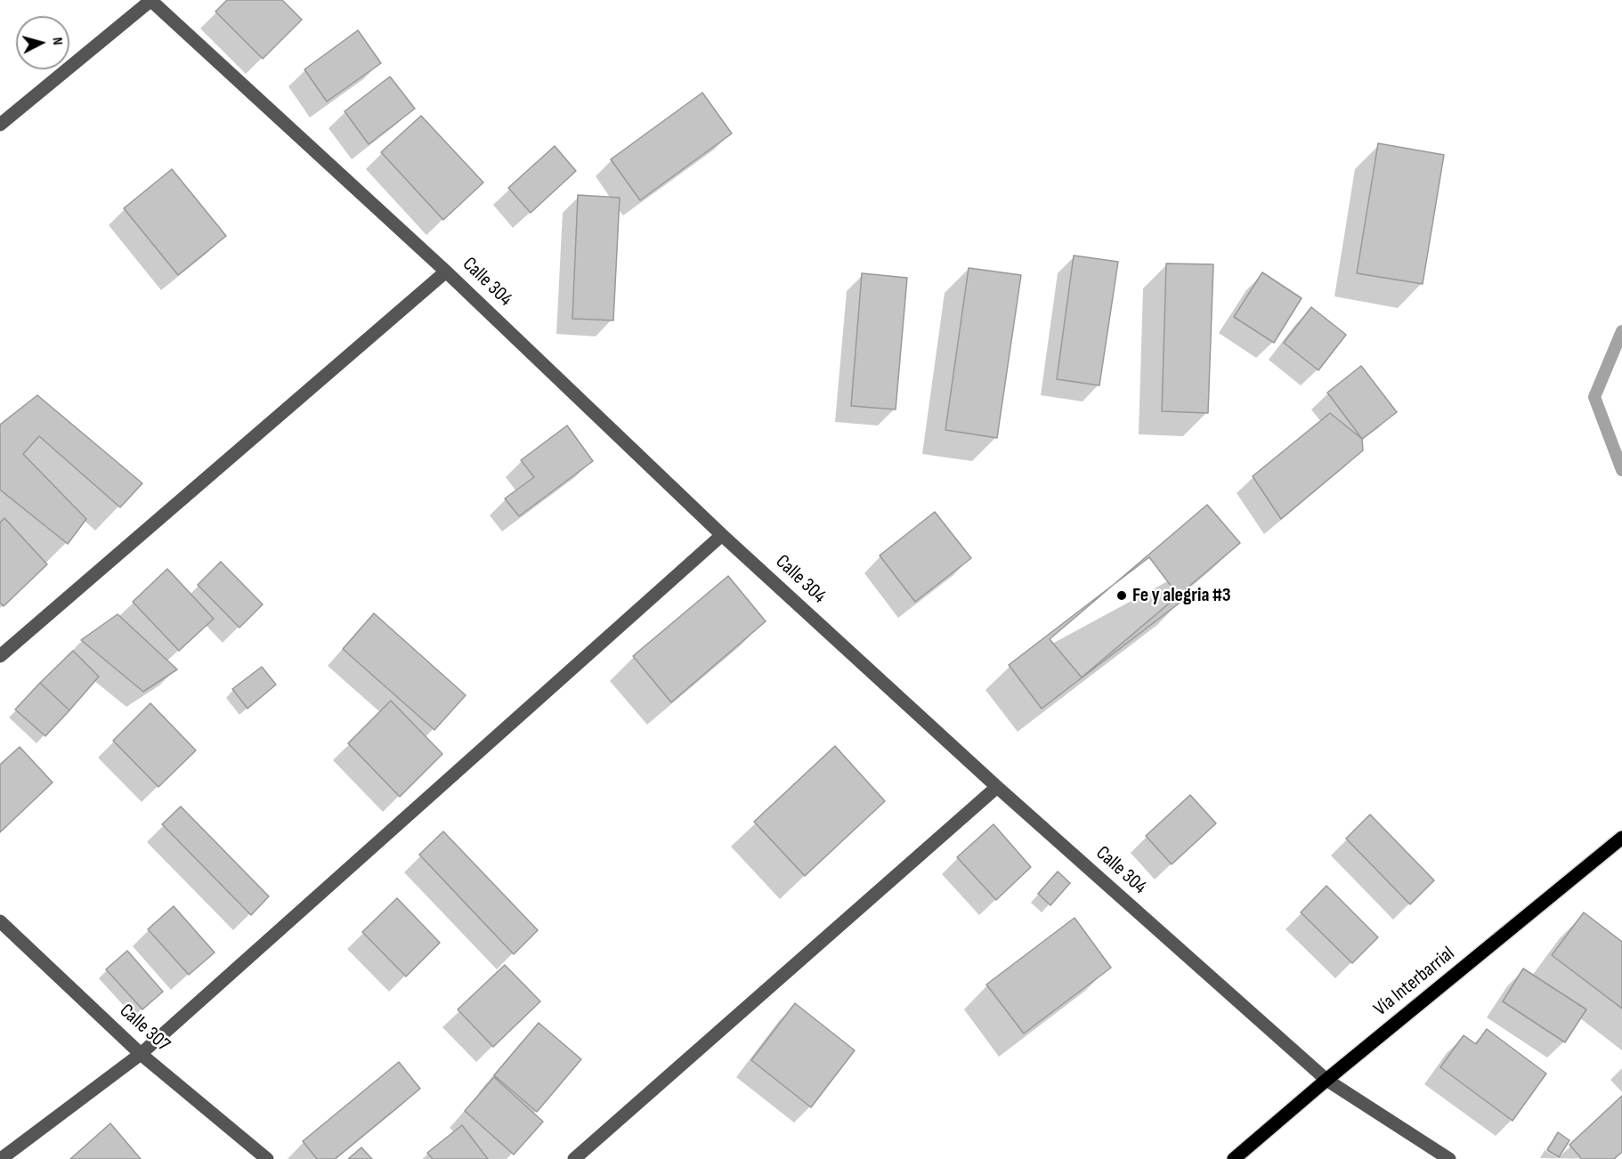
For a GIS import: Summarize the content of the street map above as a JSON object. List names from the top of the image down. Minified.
{"streets":{"main road":["Vía Interbarrial"],"street":["Calle 304","Calle 307"]},"crossings":[["Calle 304","Vía Interbarrial"]],"places":["Fe y alegria #3"],"north":"right"}
